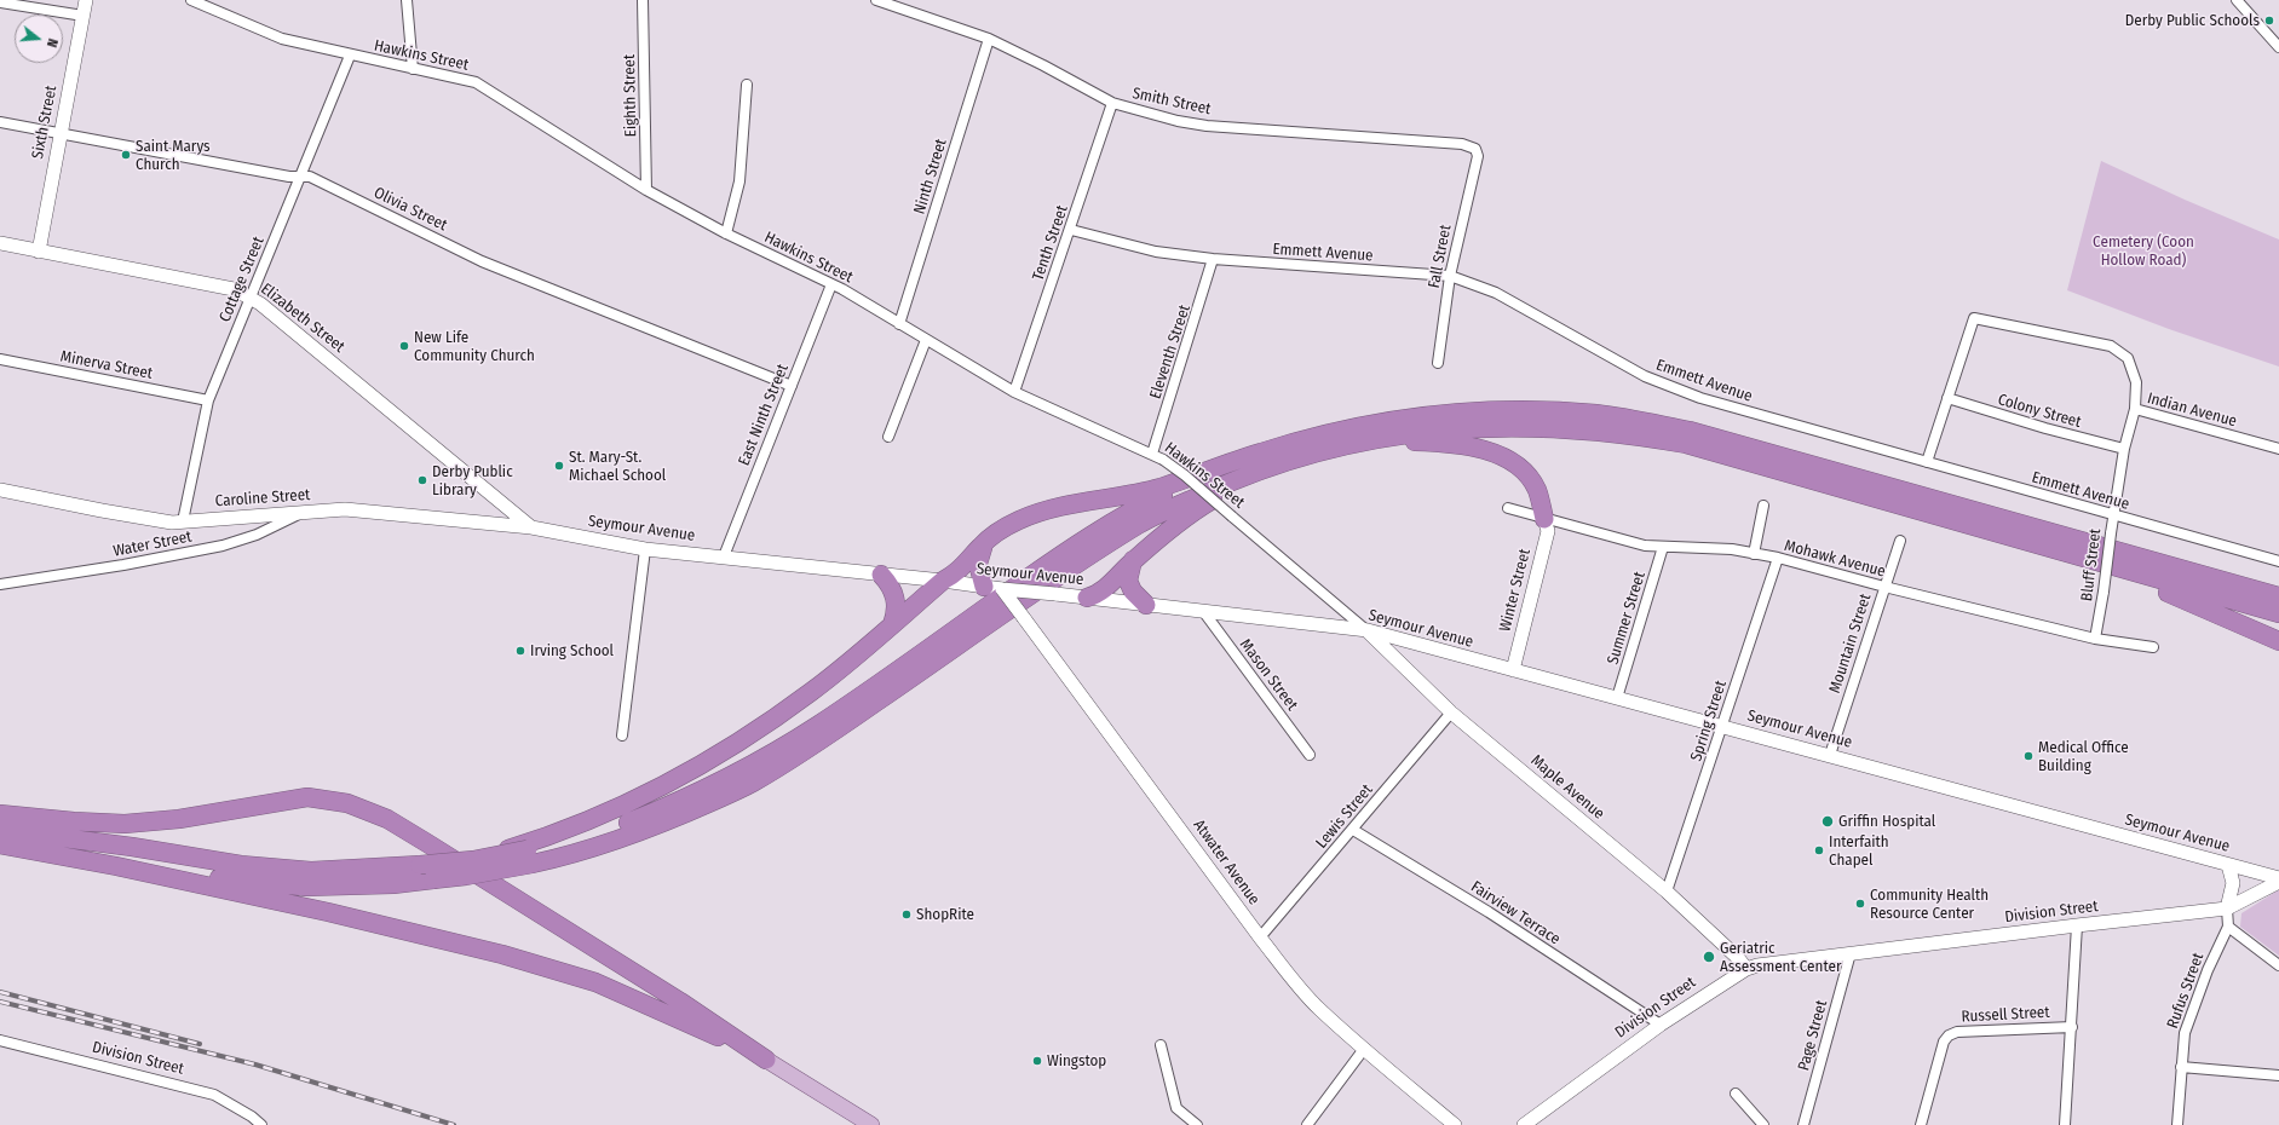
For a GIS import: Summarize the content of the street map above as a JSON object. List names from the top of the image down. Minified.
{"streets":{"main road":["Sixth Street","Elizabeth Street","Caroline Street","Seymour Avenue","Winter Street","Maple Avenue","Atwater Avenue","Division Street"],"street":["Hawkins Street","Eighth Street","Smith Street","Ninth Street","Olivia Street","Tenth Street","Emmett Avenue","Fall Street","Cottage Street","Eleventh Street","Minerva Street","Indian Avenue","Colony Street","East Ninth Street","Water Street","Mohawk Avenue","Bluff Street","Summer Street","Mountain Street","Mason Street","Spring Street","Lewis Street","Fairview Terrace","Rufus Street","Russell Street","Page Street"]},"crossings":[["Hawkins Street","Eighth Street"],["Hawkins Street","Ninth Street"],["Hawkins Street","Tenth Street"],["Hawkins Street","Cottage Street"],["Hawkins Street","Eleventh Street"],["Hawkins Street","East Ninth Street"],["Hawkins Street","Seymour Avenue"],["Hawkins Street","Maple Avenue"],["Smith Street","Ninth Street"],["Smith Street","Tenth Street"],["Smith Street","Fall Street"],["Sixth Street","Olivia Street"],["Sixth Street","Elizabeth Street"],["Olivia Street","Cottage Street"],["Olivia Street","East Ninth Street"],["Tenth Street","Emmett Avenue"],["Emmett Avenue","Fall Street"],["Emmett Avenue","Eleventh Street"],["Emmett Avenue","Bluff Street"],["Cottage Street","Elizabeth Street"],["Cottage Street","Minerva Street"],["Cottage Street","Caroline Street"],["Elizabeth Street","Caroline Street"],["Elizabeth Street","Seymour Avenue"],["Indian Avenue","Colony Street"],["Indian Avenue","Bluff Street"],["Colony Street","Bluff Street"],["East Ninth Street","Seymour Avenue"],["Caroline Street","Seymour Avenue"],["Caroline Street","Water Street"],["Seymour Avenue","Winter Street"],["Seymour Avenue","Summer Street"],["Seymour Avenue","Mountain Street"],["Seymour Avenue","Mason Street"],["Seymour Avenue","Spring Street"],["Seymour Avenue","Maple Avenue"],["Seymour Avenue","Atwater Avenue"],["Seymour Avenue","Division Street"],["Mohawk Avenue","Bluff Street"],["Mohawk Avenue","Winter Street"],["Mohawk Avenue","Summer Street"],["Mohawk Avenue","Mountain Street"],["Mohawk Avenue","Spring Street"],["Spring Street","Maple Avenue"],["Maple Avenue","Lewis Street"],["Maple Avenue","Division Street"],["Lewis Street","Atwater Avenue"],["Lewis Street","Fairview Terrace"],["Division Street","Fairview Terrace"],["Division Street","Page Street"]],"parks":["Cemetery (Coon Hollow Road)"],"places":["Derby Public Schools","Saint Marys Church","New Life Community Church","St. Mary-St. Michael School","Derby Public Library","Irving School","Medical Office Building","Griffin Hospital","Interfaith Chapel","Community Health Resource Center","ShopRite","Geriatric Assessment Center","Wingstop"],"north":"right"}
